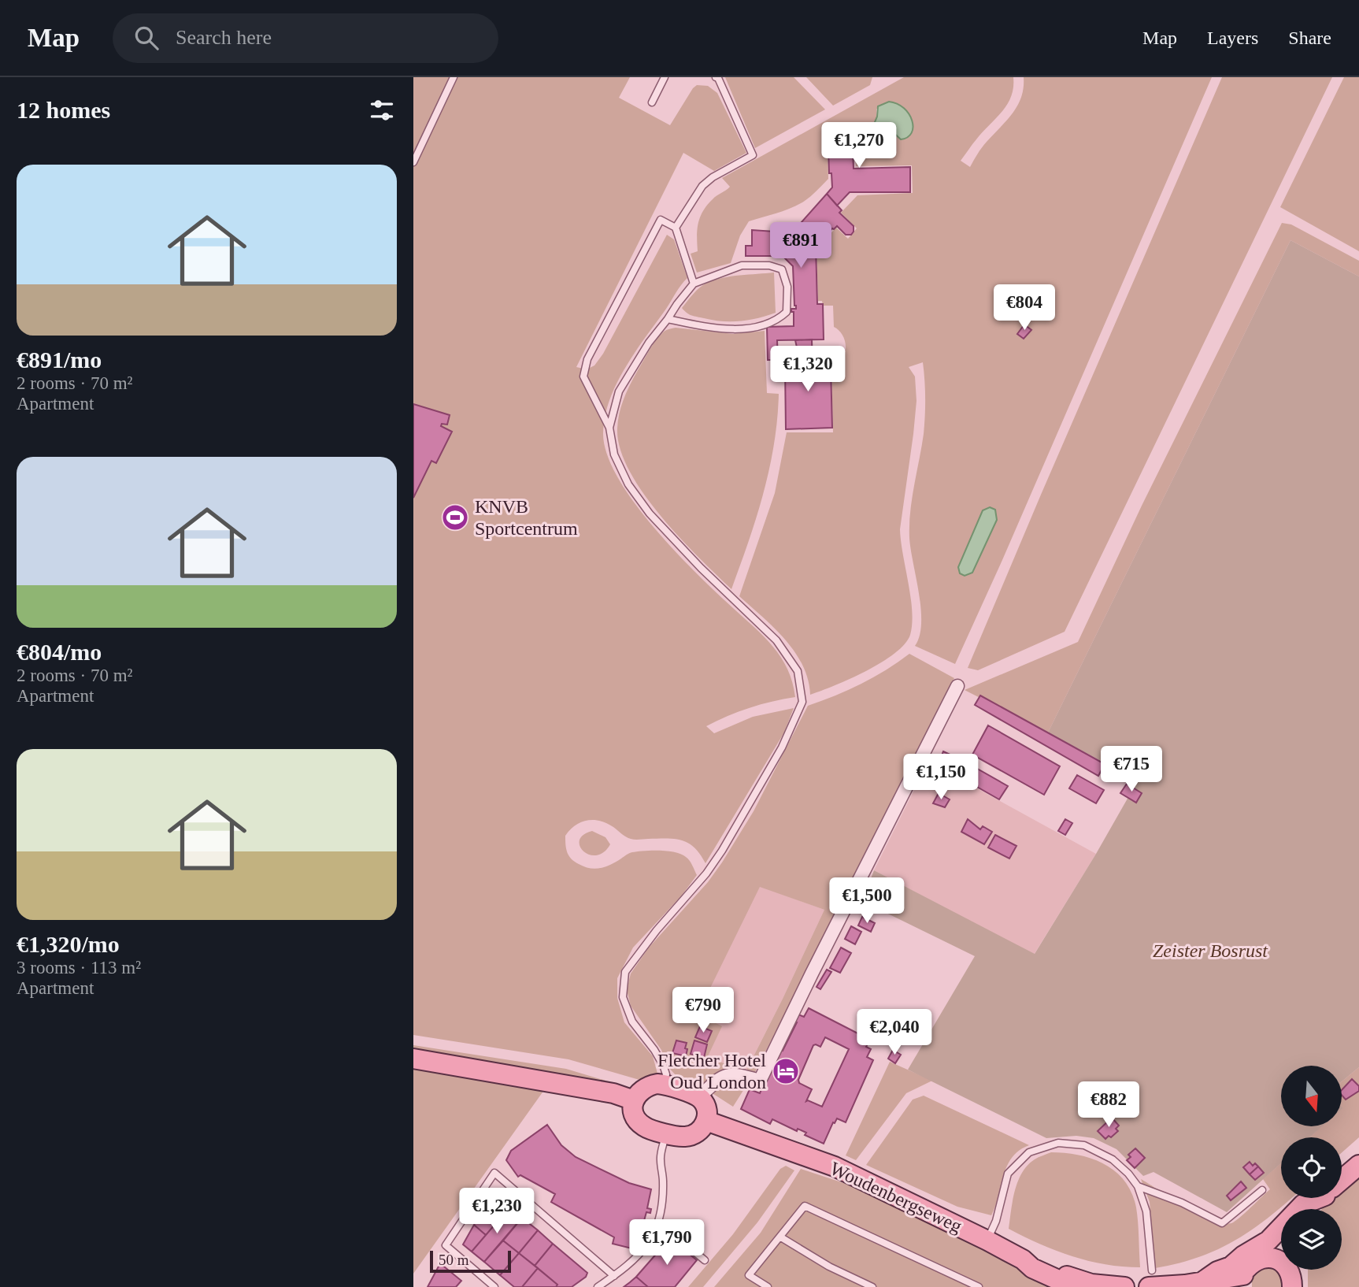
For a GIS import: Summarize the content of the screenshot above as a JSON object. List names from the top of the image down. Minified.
{"streets":{"main road":["Woudenbergseweg"]},"parks":["Zeister Bosrust"],"places":{"sports":["KNVB Sportcentrum"],"hotel":["Fletcher Hotel Oud London"]},"scale_bar":"50 m","north":"bottom","page":{"header":"Map","search":"Search here","nav":["Map","Layers","Share"],"heading":"12 homes","price":["€1,270","€891","€804","€1,320","€715","€1,150","€1,500","€790","€2,040","€882","€1,230","€1,790"],"list":[{"name":"€891/mo","note":"2 rooms · 70 m² · Apartment"},{"name":"€804/mo","note":"2 rooms · 70 m² · Apartment"},{"name":"€1,320/mo","note":"3 rooms · 113 m² · Apartment"}],"scale":"50 m"}}
